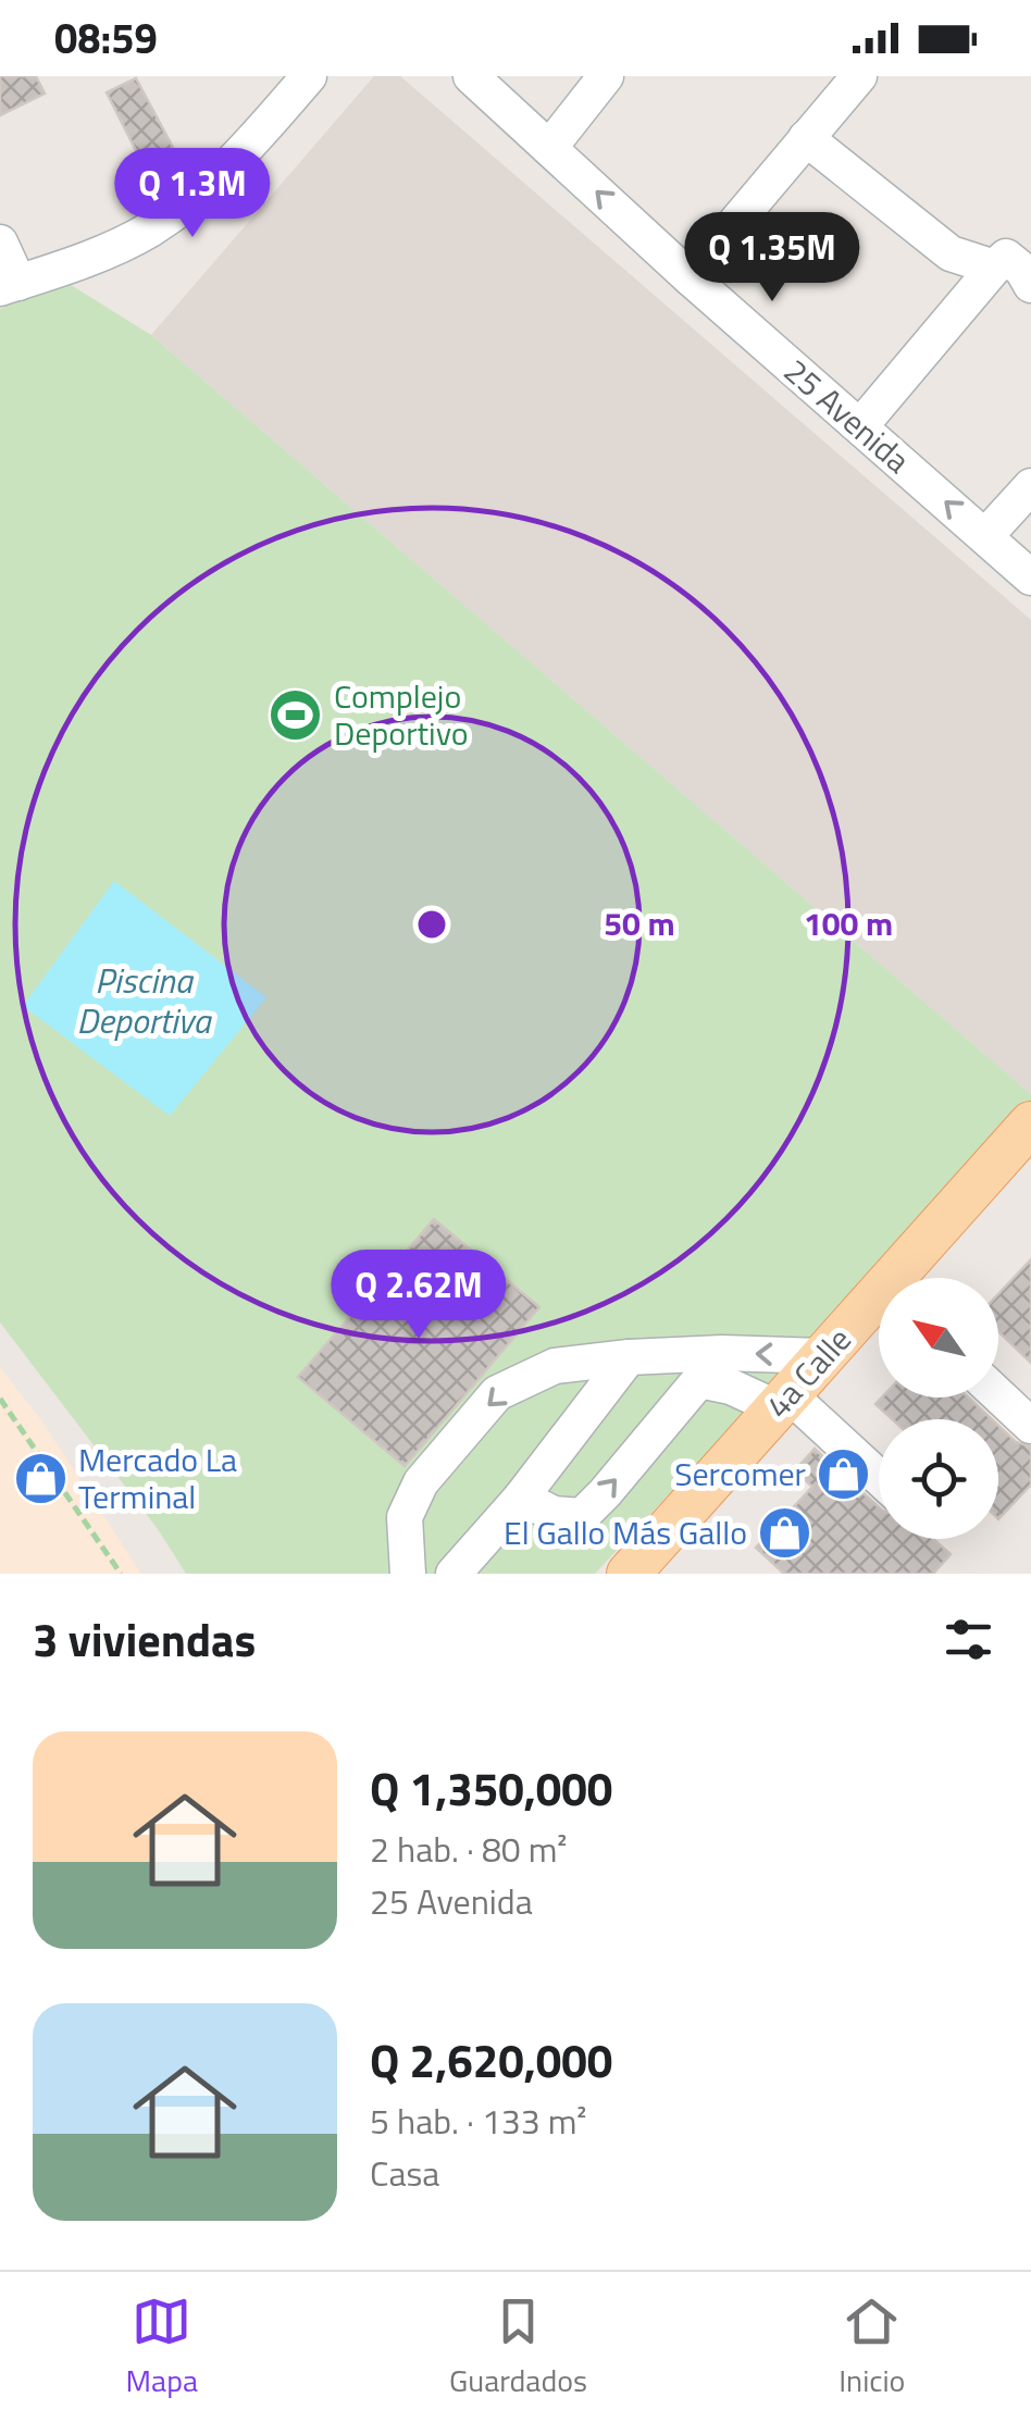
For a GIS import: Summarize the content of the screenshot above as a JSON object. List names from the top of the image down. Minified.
{"streets":{"main road":["4a Calle"],"street":["25 Avenida"]},"one_way":["25 Avenida"],"water":["Piscina Deportiva"],"places":{"sports":["Complejo Deportivo"],"shop":["Sercomer","Mercado La Terminal","El Gallo Más Gallo"]},"north":"top left","page":{"status":"08:59","price":["Q 1.3M","Q 1.35M","Q 2.62M"],"heading":"3 viviendas","list":[{"name":"Q 1,350,000","note":"2 hab. · 80 m² · 25 Avenida"},{"name":"Q 2,620,000","note":"5 hab. · 133 m² · Casa"}],"tabs":["Mapa","Guardados","Inicio"]},"rings":["50 m","100 m"]}
